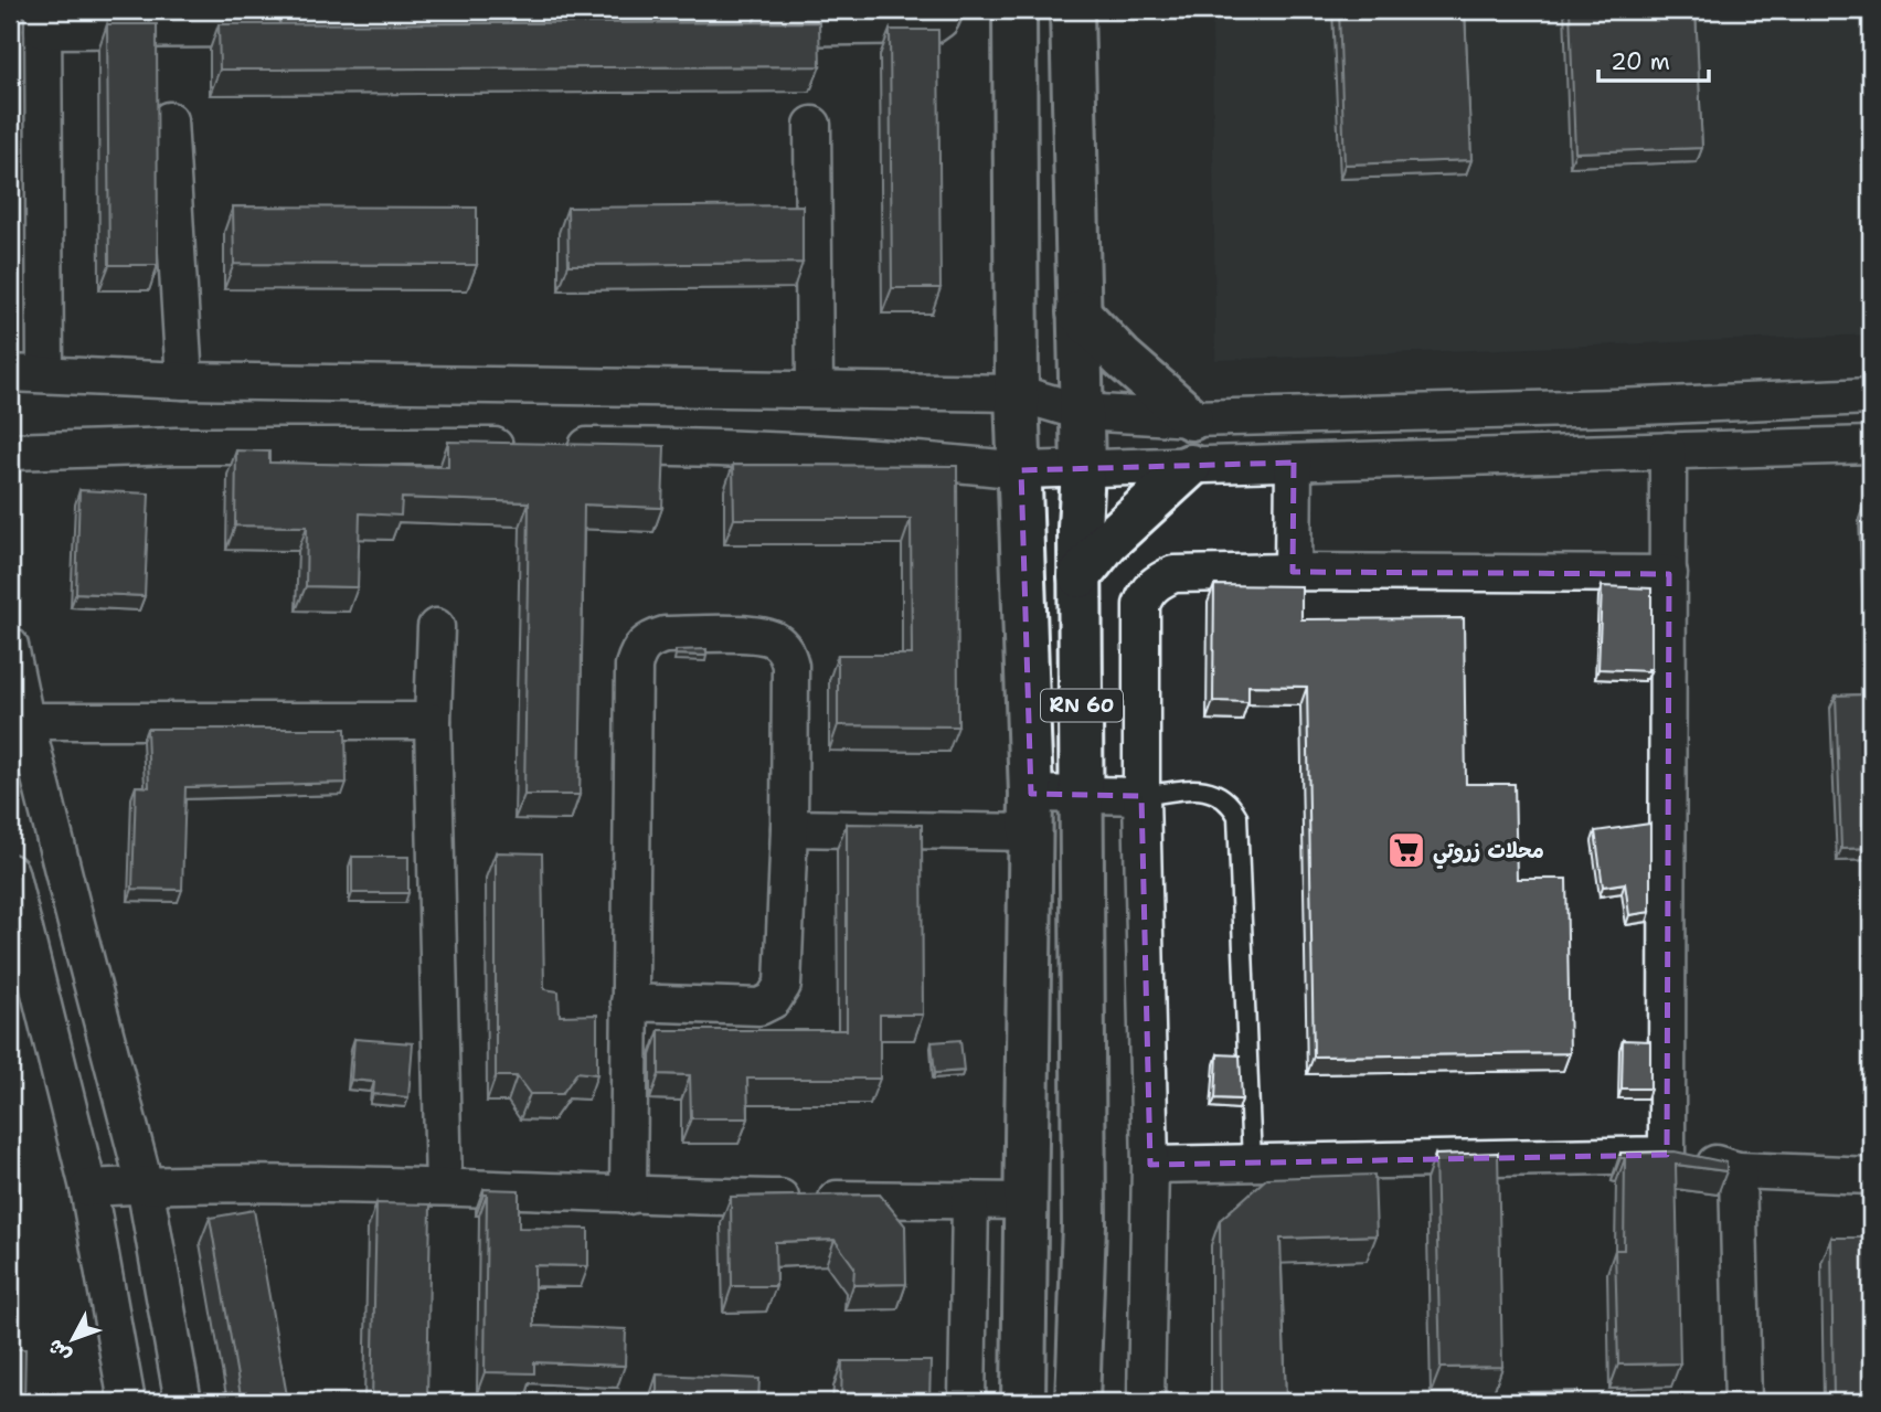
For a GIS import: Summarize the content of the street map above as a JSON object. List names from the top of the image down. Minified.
{"streets":{"main road":["RN 60"]},"places":{"supermarket":["محلات زروتي"]},"scale_bar":"20 m","north":"bottom left"}
